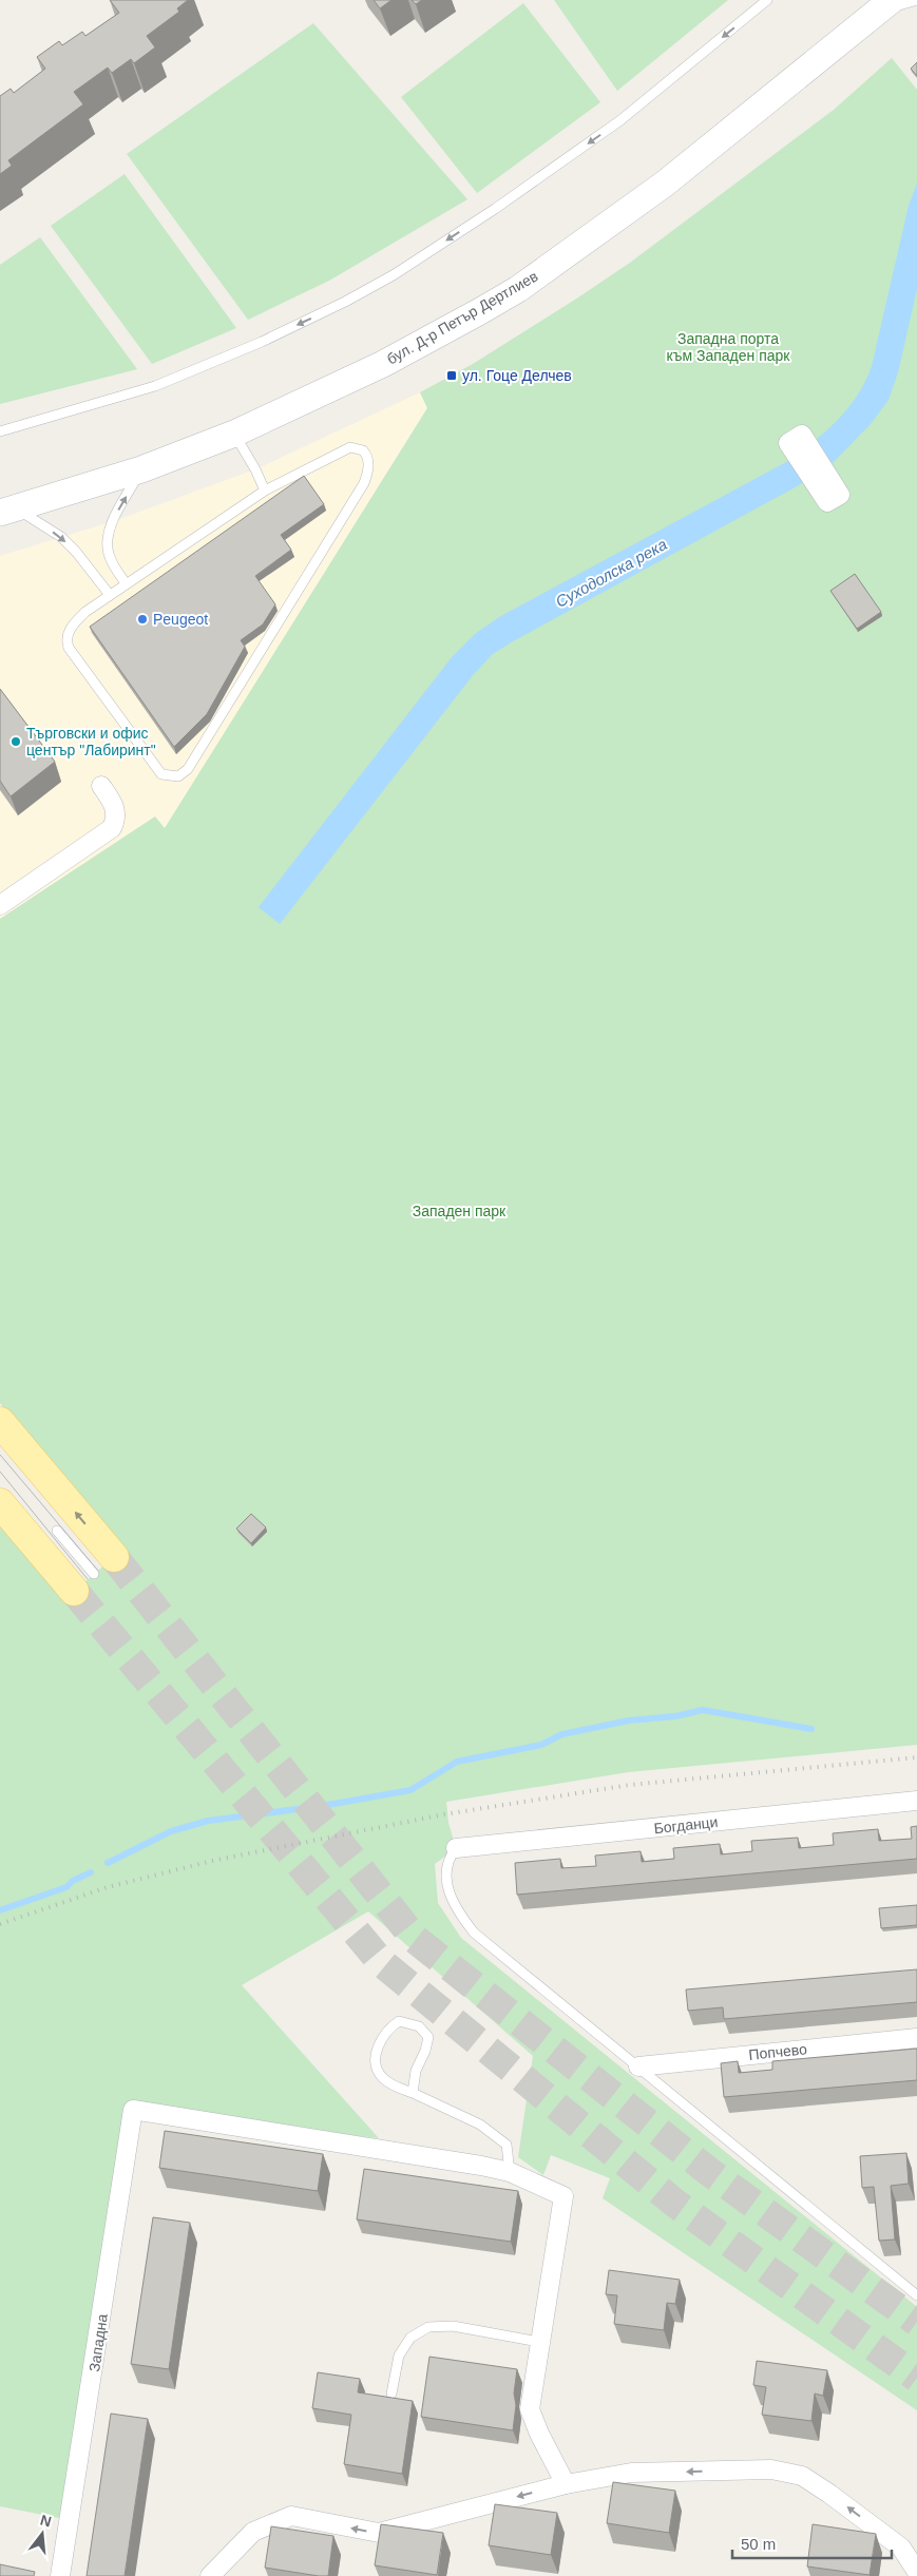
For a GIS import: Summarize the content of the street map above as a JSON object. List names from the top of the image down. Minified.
{"streets":{"main road":["бул. Д-р Петър Дертлиев"],"street":["Богданци","Попчево","Западна"]},"water":["Суходолска река"],"parks":["Западна порта към Западен парк","Западен парк"],"places":{"transit":["ул. Гоце Делчев"],"other":["Peugeot","Търговски и офис център \"Лабиринт\""]},"scale_bar":"50 m","north":"top"}
